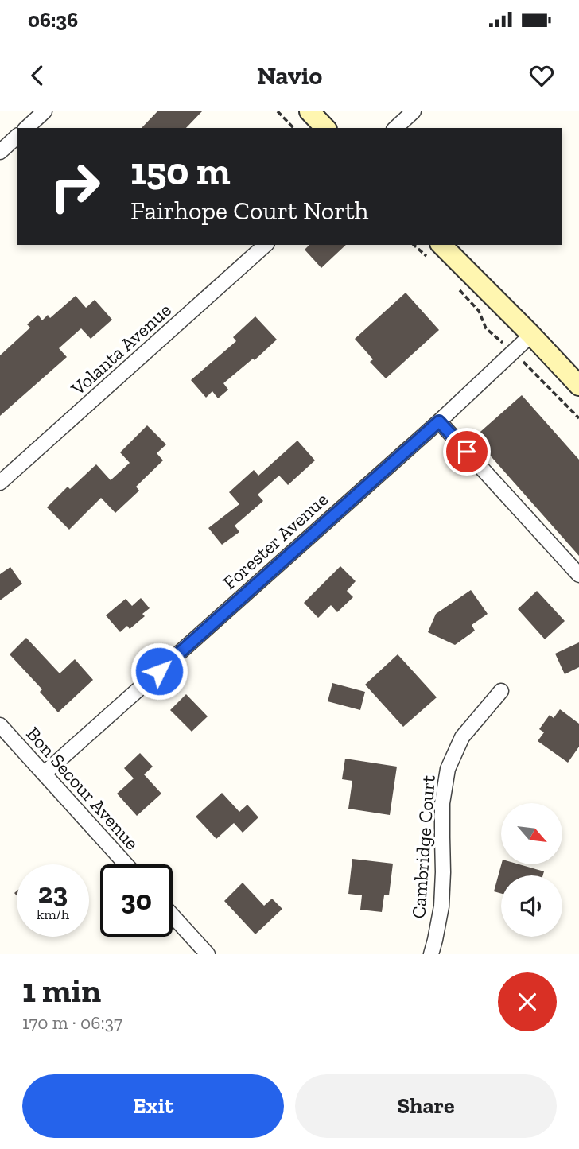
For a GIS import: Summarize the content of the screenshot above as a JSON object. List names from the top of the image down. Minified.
{"streets":{"street":["Volanta Avenue","Forester Avenue","Bon Secour Avenue","Cambridge Court"]},"crossings":[["Forester Avenue","Bon Secour Avenue"]],"north":"bottom right","page":{"status":"06:36","header":"Navio","turn":["150 m","Fairhope Court North"],"speed":"23 km/h","limit":"30","heading":["1 min","170 m · 06:37"],"buttons":["Exit","Share"]}}
